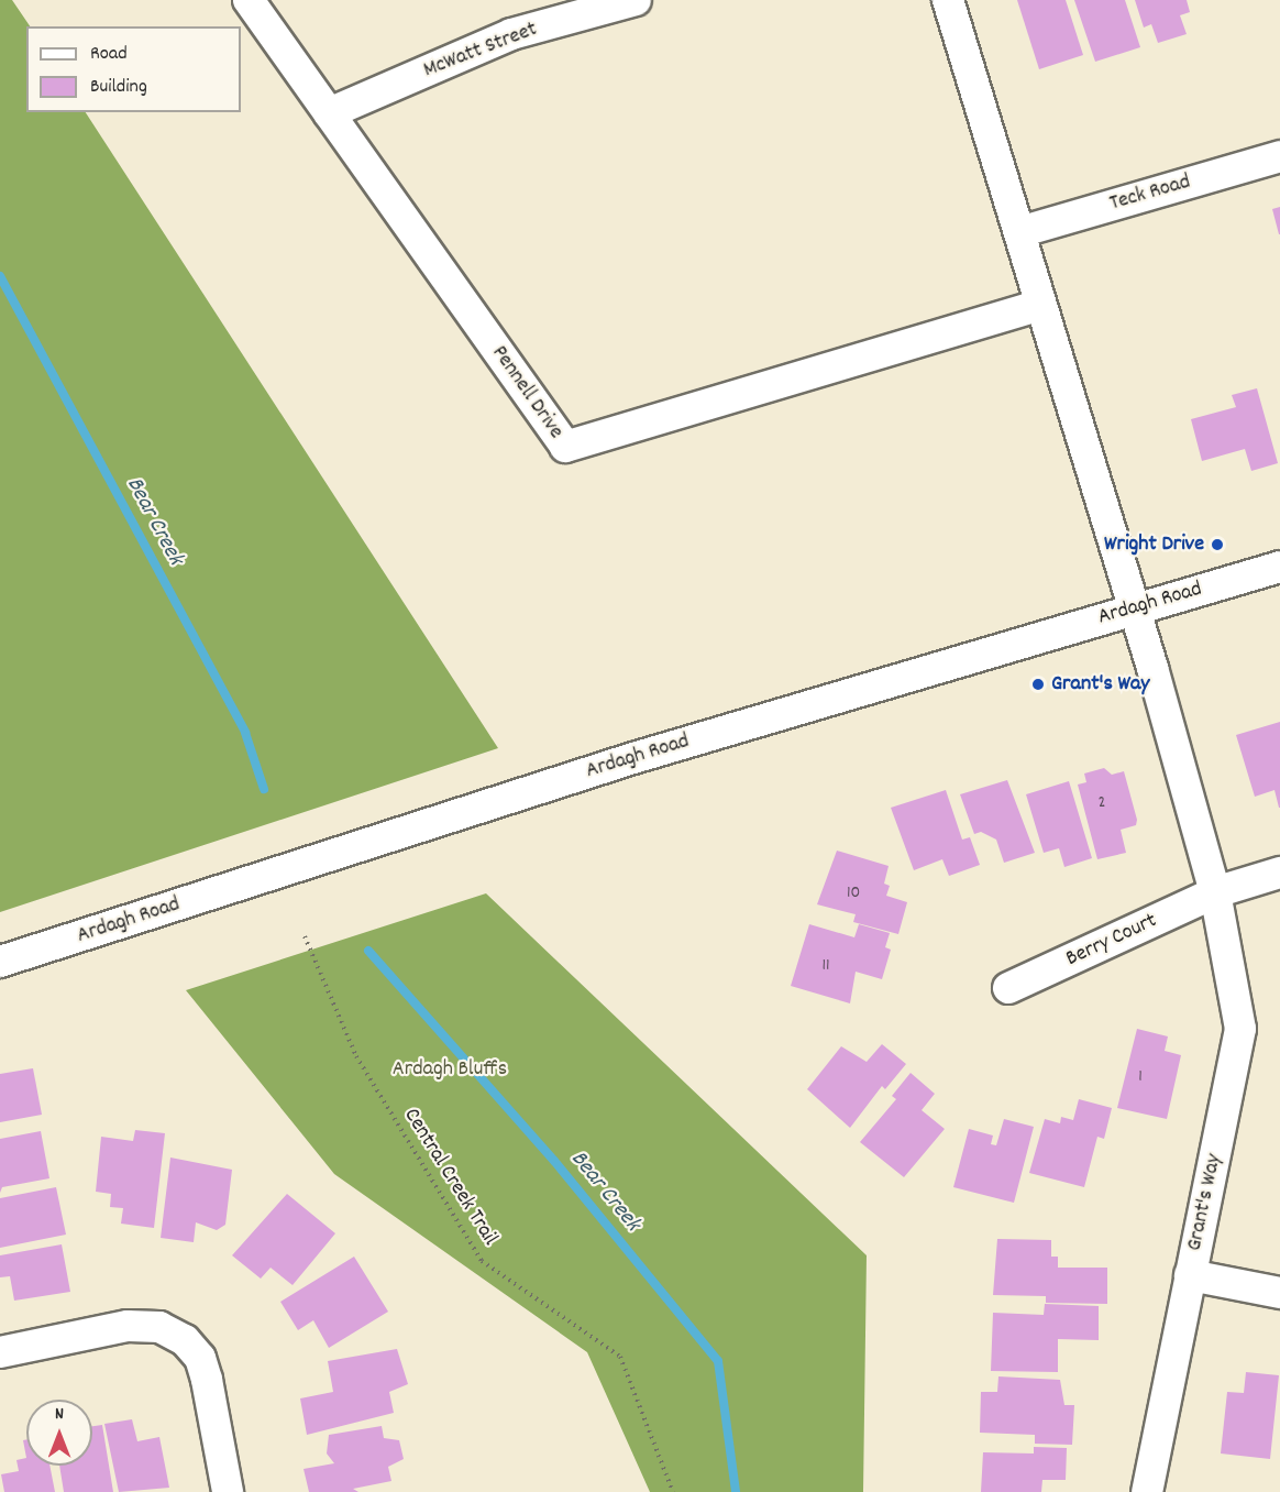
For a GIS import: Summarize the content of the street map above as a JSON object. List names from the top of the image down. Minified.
{"streets":{"street":["McWatt Street","Teck Road","Pennell Drive","Ardagh Road","Berry Court","Grant's Way"],"path":["Central Creek Trail"]},"crossings":[["McWatt Street","Pennell Drive"],["Ardagh Road","Grant's Way"],["Berry Court","Grant's Way"]],"water":["Bear Creek"],"parks":["Ardagh Bluffs"],"places":["Wright Drive","Grant's Way"],"house_numbers":["2","10","11","1"],"legend":["Road","Building"],"north":"top"}
